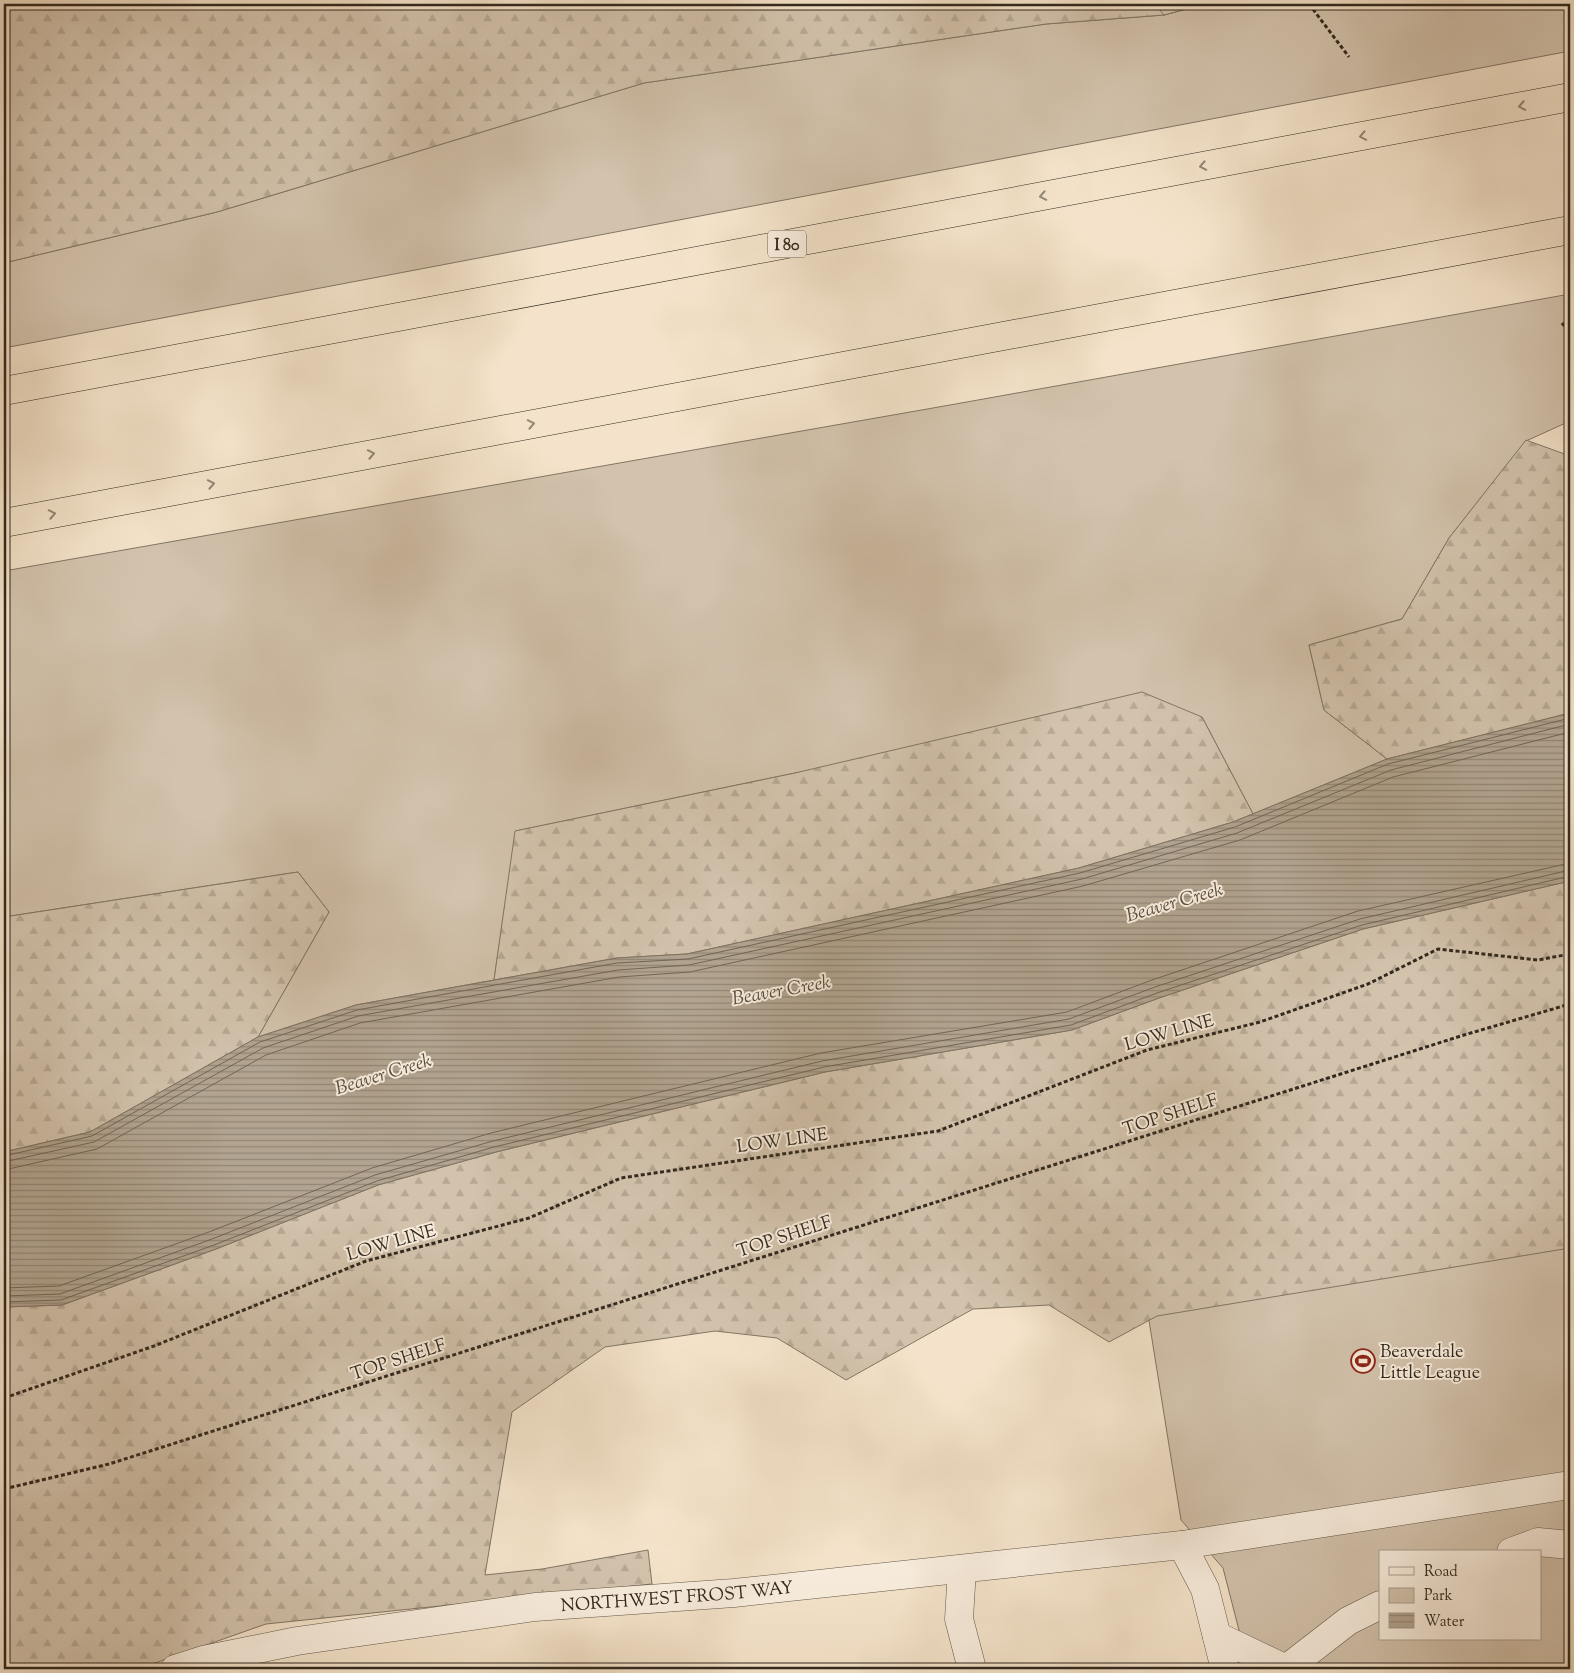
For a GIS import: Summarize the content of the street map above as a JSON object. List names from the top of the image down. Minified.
{"streets":{"highway":["I 80"],"street":["NORTHWEST FROST WAY"],"path":["LOW LINE","TOP SHELF"]},"water":["Beaver Creek"],"places":{"sports":["Beaverdale Little League"]},"legend":["Road","Park","Water"]}
